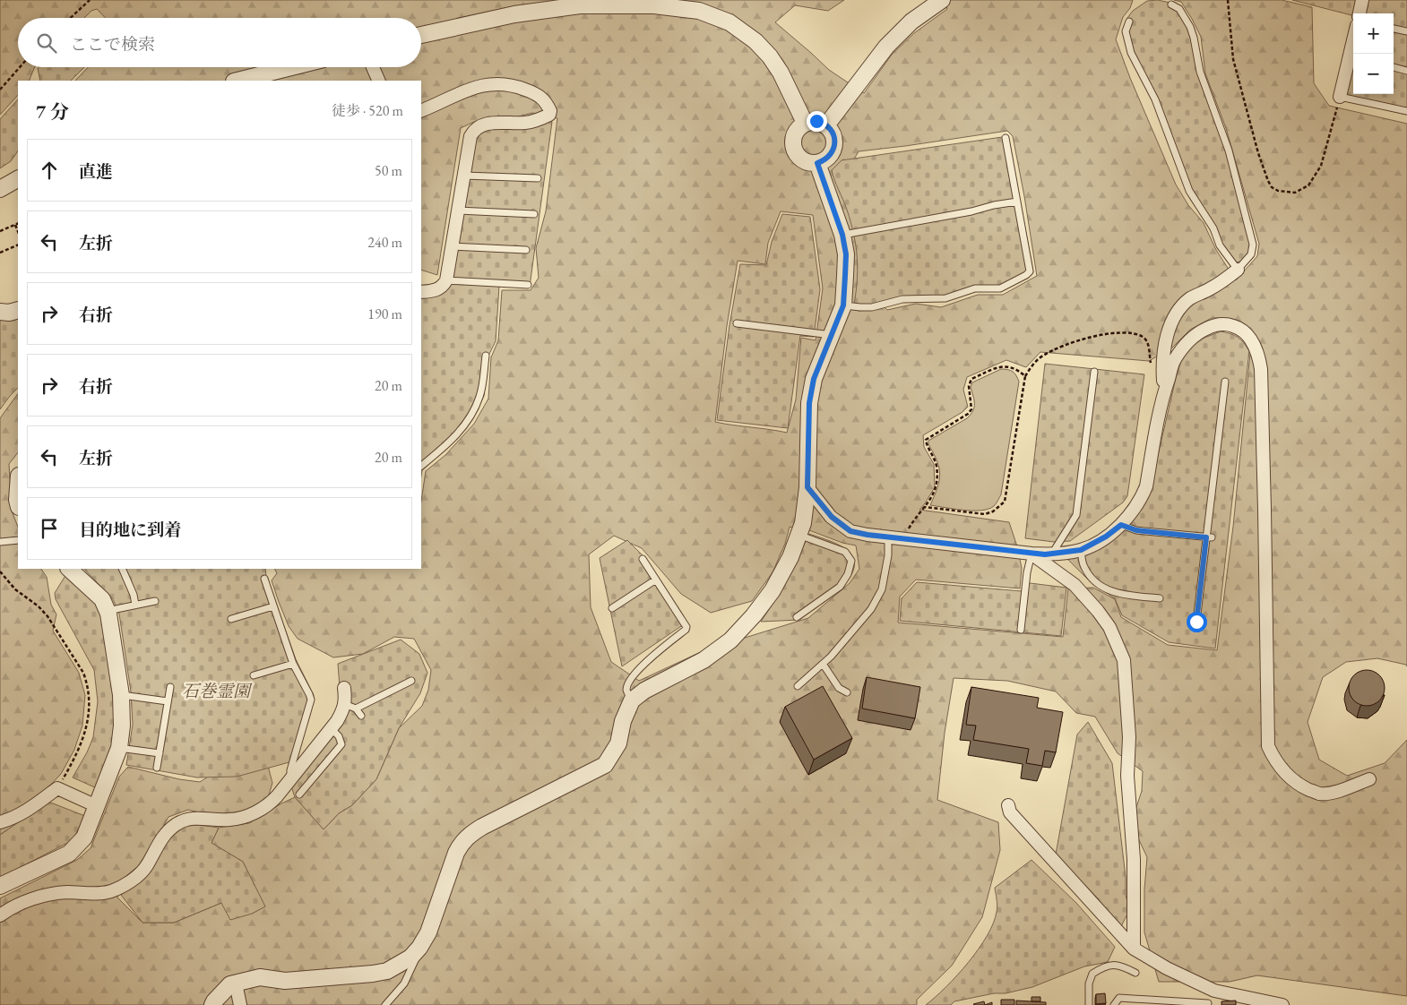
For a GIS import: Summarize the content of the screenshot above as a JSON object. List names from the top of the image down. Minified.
{"parks":["石巻霊園"],"page":{"map_buttons":["+","−"],"search":"ここで検索","heading":["7 分","徒歩 · 520 m"],"list":[["直進","50 m"],["左折","240 m"],["右折","190 m"],["右折","20 m"],["左折","20 m"],"目的地に到着"]}}
